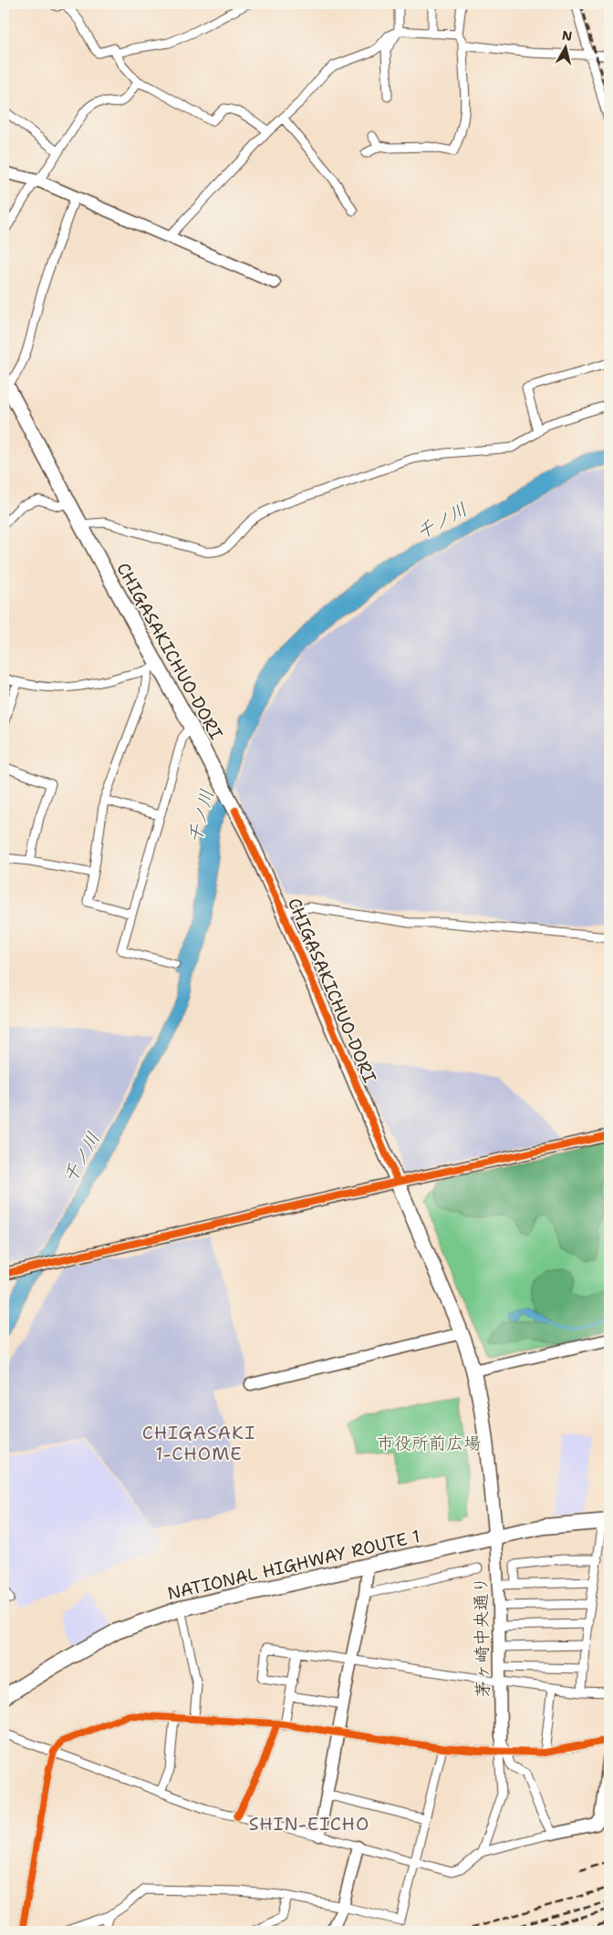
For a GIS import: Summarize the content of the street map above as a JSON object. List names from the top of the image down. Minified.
{"streets":{"highway":["NATIONAL HIGHWAY ROUTE 1"],"main road":["CHIGASAKICHUO-DORI"],"street":["茅ヶ崎中央通り"]},"crossings":[["CHIGASAKICHUO-DORI","NATIONAL HIGHWAY ROUTE 1"],["CHIGASAKICHUO-DORI","茅ヶ崎中央通り"],["NATIONAL HIGHWAY ROUTE 1","茅ヶ崎中央通り"]],"districts":["CHIGASAKI 1-CHOME","SHIN-EICHO"],"water":["千ノ川"],"parks":["市役所前広場"],"north":"top"}
